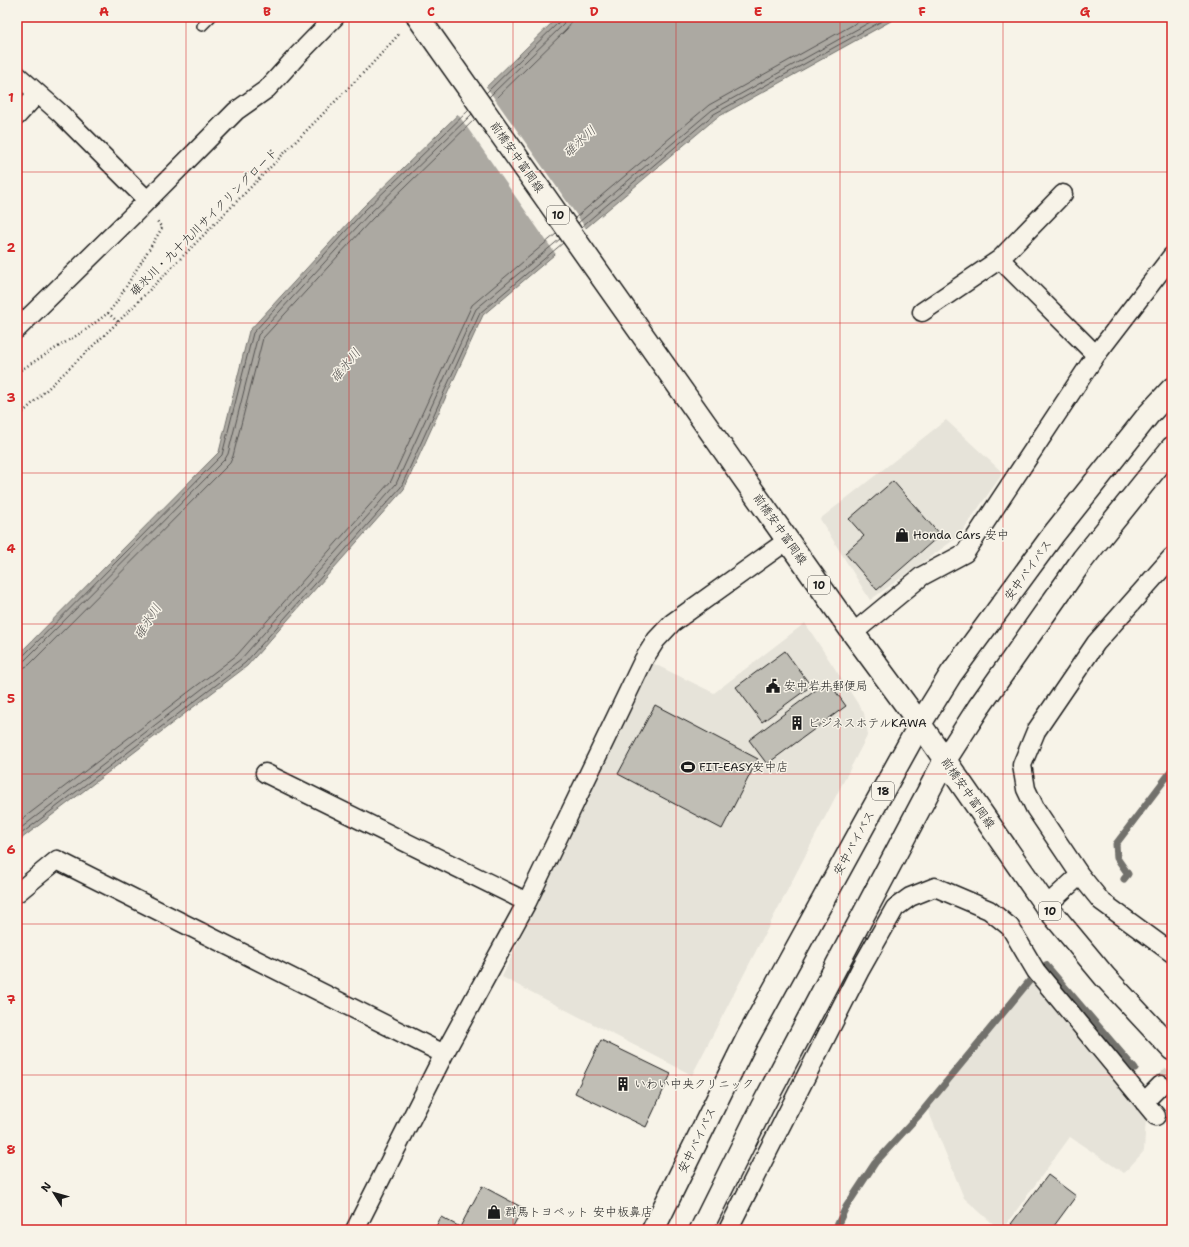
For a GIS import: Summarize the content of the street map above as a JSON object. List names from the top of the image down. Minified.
{"streets":{"main road":["前橋安中富岡線","10","安中バイパス","18"],"path":["碓氷川・九十九川サイクリングロード"]},"crossings":[["前橋安中富岡線","安中バイパス"]],"water":["碓氷川"],"places":{"shop":["Honda Cars 安中","群馬トヨペット 安中板鼻店"],"public building":["安中岩井郵便局"],"building":["ビジネスホテルKAWA","いわい中央クリニック"],"sports":["FIT-EASY安中店"]},"north":"top left","grid":{"columns":["A","B","C","D","E","F","G"],"rows":["1","2","3","4","5","6","7","8"]}}
